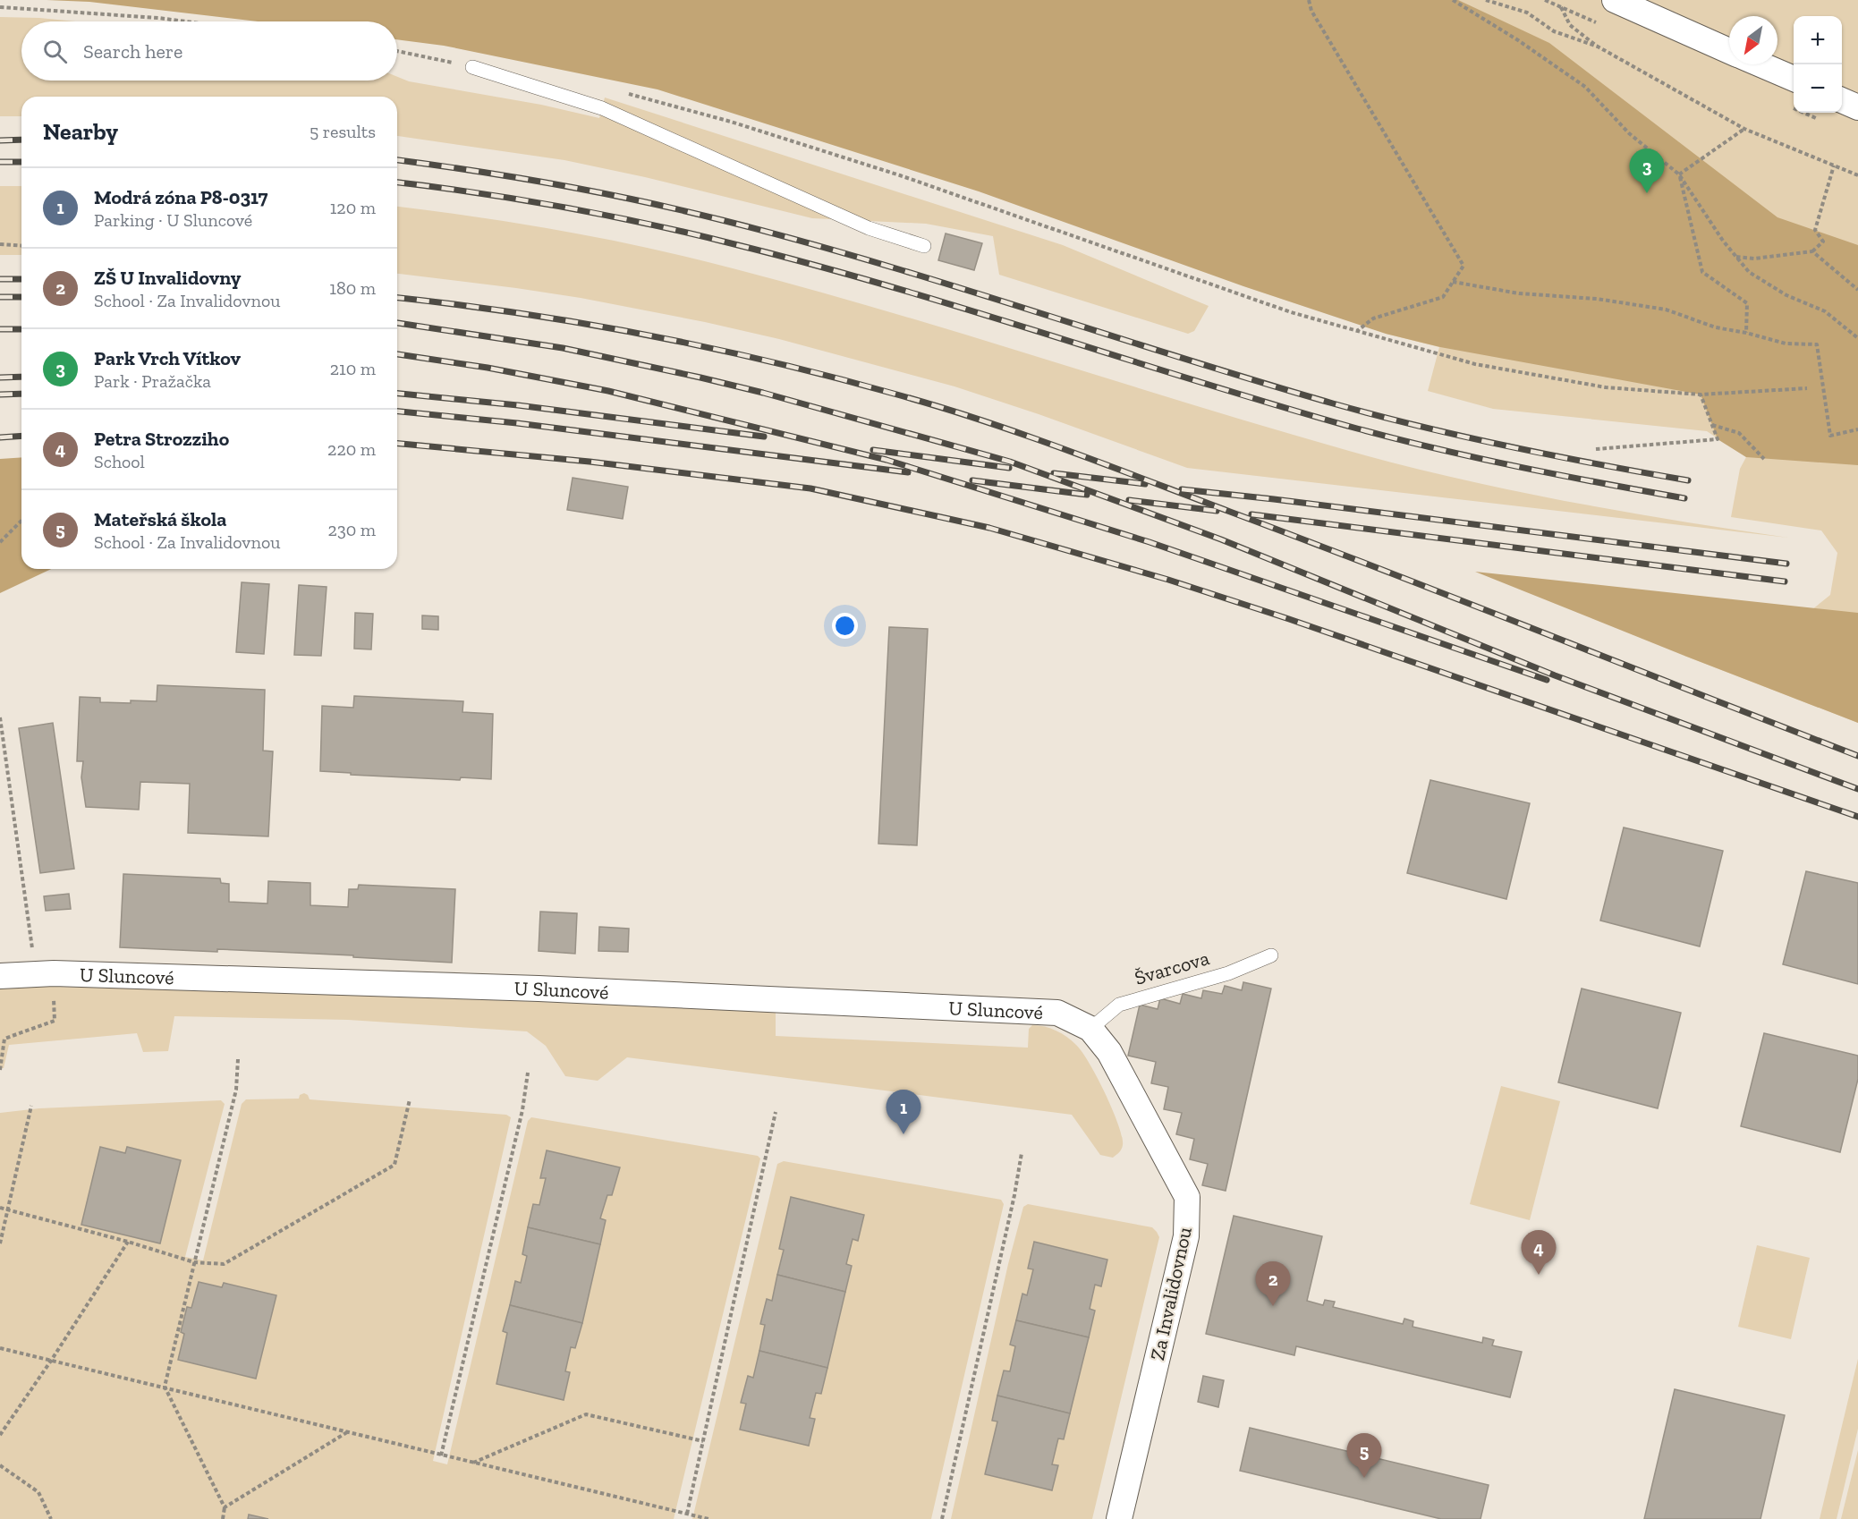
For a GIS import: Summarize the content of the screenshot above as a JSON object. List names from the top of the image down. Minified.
{"streets":{"street":["U Sluncové","Za Invalidovnou"],"lane":["Švarcova"]},"crossings":[["Švarcova","U Sluncové"],["U Sluncové","Za Invalidovnou"]],"north":"bottom left","page":{"map_buttons":["+","−"],"search":"Search here","heading":["Nearby","5 results"],"pins":["3","1","4","2","5"],"list":[{"mark":"1","name":"Modrá zóna P8-0317","note":"Parking · U Sluncové","value":"120 m"},{"mark":"2","name":"ZŠ U Invalidovny","note":"School · Za Invalidovnou","value":"180 m"},{"mark":"3","name":"Park Vrch Vítkov","note":"Park · Pražačka","value":"210 m"},{"mark":"4","name":"Petra Strozziho","note":"School","value":"220 m"},{"mark":"5","name":"Mateřská škola","note":"School · Za Invalidovnou","value":"230 m"}]}}
